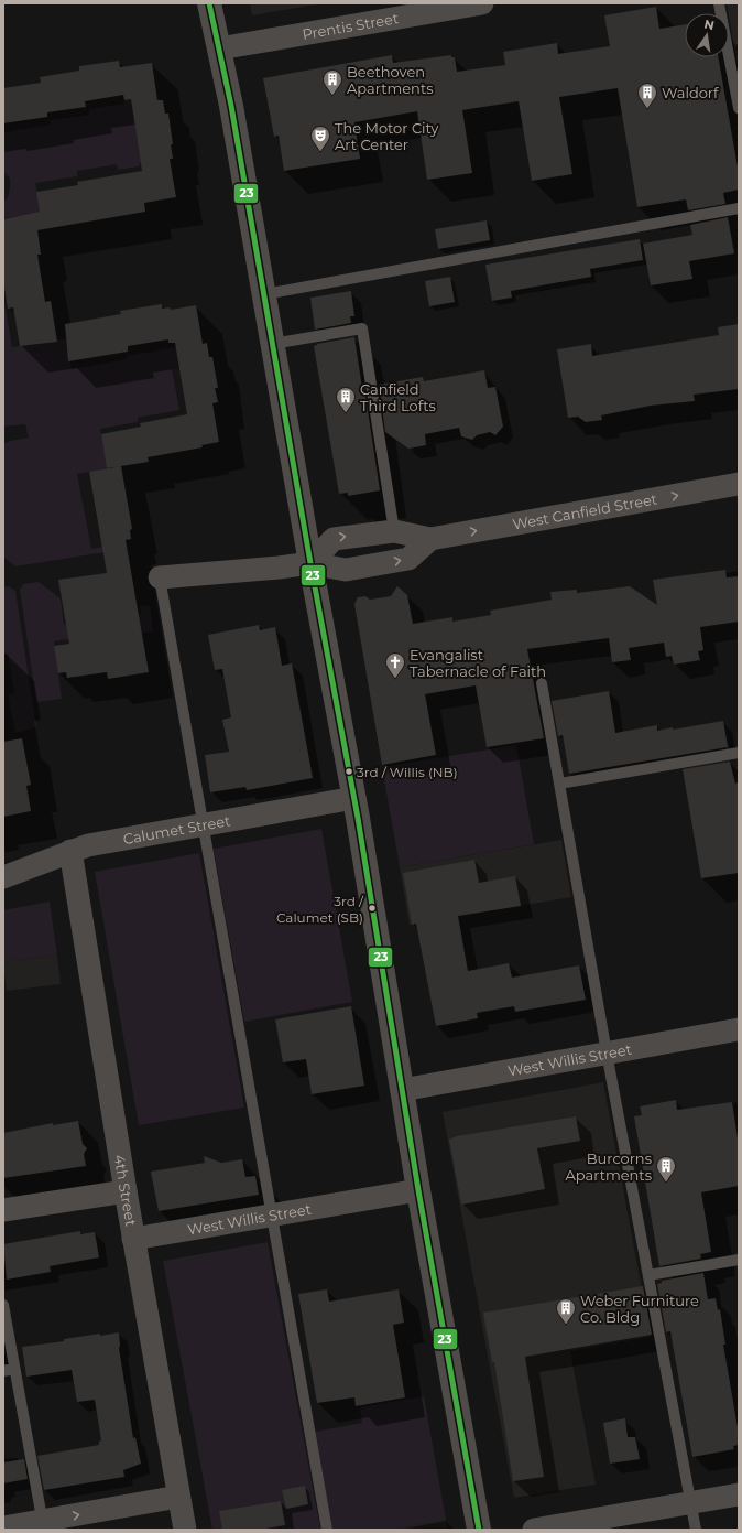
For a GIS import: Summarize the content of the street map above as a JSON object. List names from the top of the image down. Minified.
{"streets":{"street":["Prentis Street","West Canfield Street","Calumet Street","West Willis Street","4th Street"]},"crossings":[["Calumet Street","4th Street"],["West Willis Street","4th Street"]],"one_way":["West Canfield Street"],"places":{"building":["Beethoven Apartments","Waldorf","Canfield Third Lofts","Burcorns Apartments","Weber Furniture Co. Bldg"],"theatre":["The Motor City Art Center"],"church":["Evangalist Tabernacle of Faith"],"other":["3rd / Willis (NB)","3rd / Calumet (SB)"]},"lines":["transit line 23"],"north":"top"}
